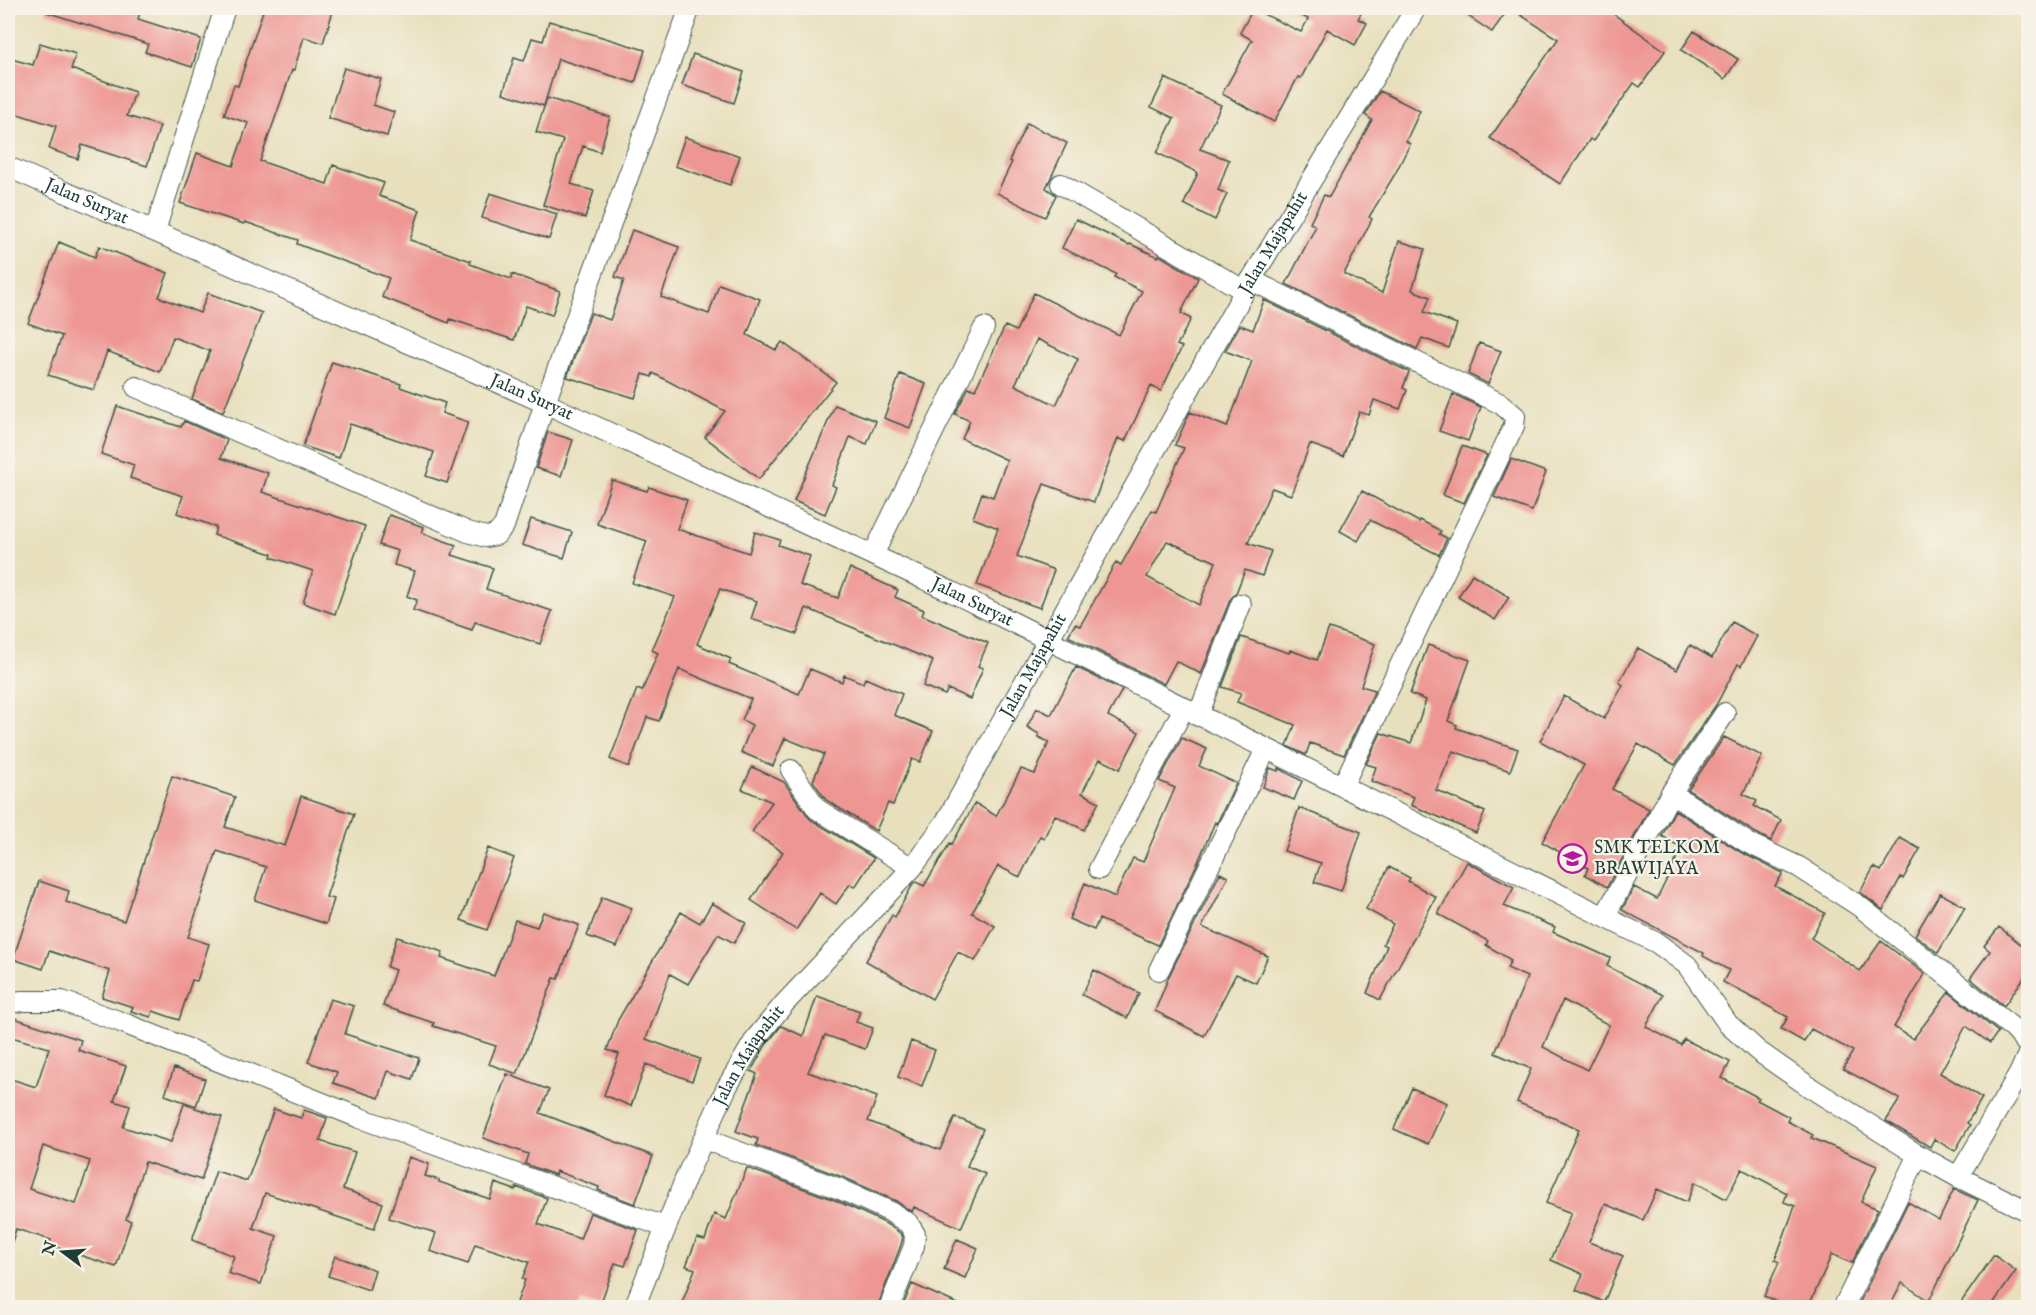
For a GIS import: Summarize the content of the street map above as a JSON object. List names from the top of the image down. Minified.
{"streets":{"street":["Jalan Suryat","Jalan Majapahit"]},"crossings":[["Jalan Suryat","Jalan Majapahit"]],"places":{"school or university":["SMK TELKOM BRAWIJAYA"]},"north":"left"}
